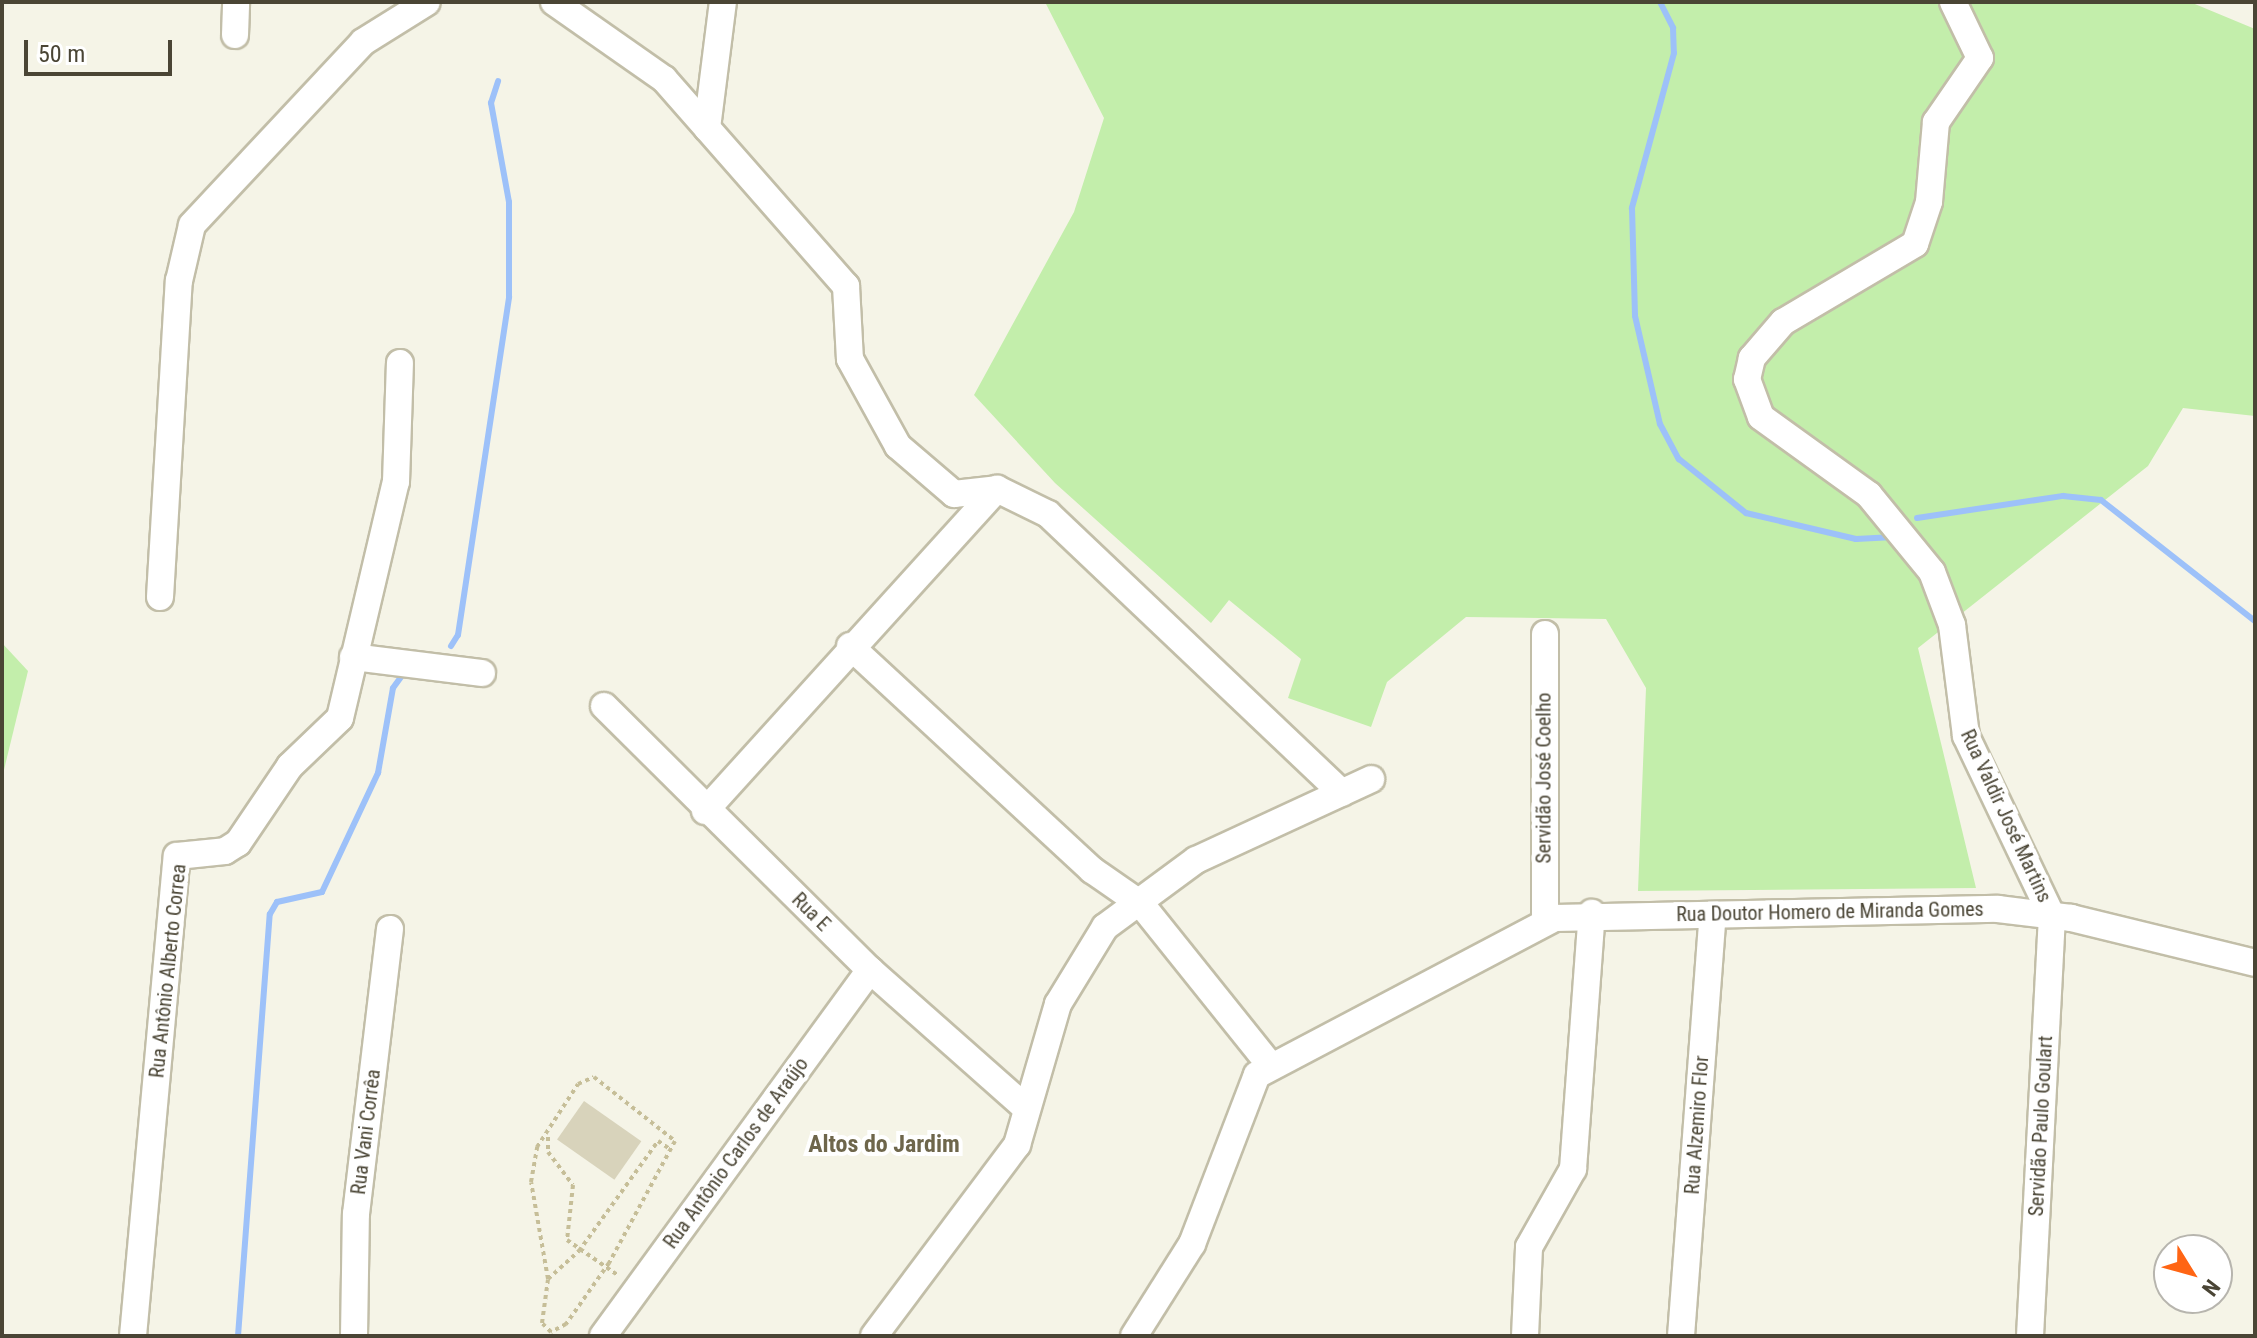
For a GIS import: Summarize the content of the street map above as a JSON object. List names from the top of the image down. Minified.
{"streets":{"street":["Servidão José Coelho","Rua Valdir José Martins","Rua E","Rua Doutor Homero de Miranda Gomes","Rua Antônio Alberto Correa","Rua Alzemiro Flor","Servidão Paulo Goulart","Rua Vani Corrêa","Rua Antônio Carlos de Araújo"]},"crossings":[["Servidão José Coelho","Rua Doutor Homero de Miranda Gomes"],["Rua Valdir José Martins","Rua Doutor Homero de Miranda Gomes"],["Rua Valdir José Martins","Servidão Paulo Goulart"],["Rua E","Rua Antônio Carlos de Araújo"],["Rua Doutor Homero de Miranda Gomes","Rua Alzemiro Flor"],["Rua Doutor Homero de Miranda Gomes","Servidão Paulo Goulart"]],"districts":["Altos do Jardim"],"scale_bar":"50 m","north":"bottom right"}
